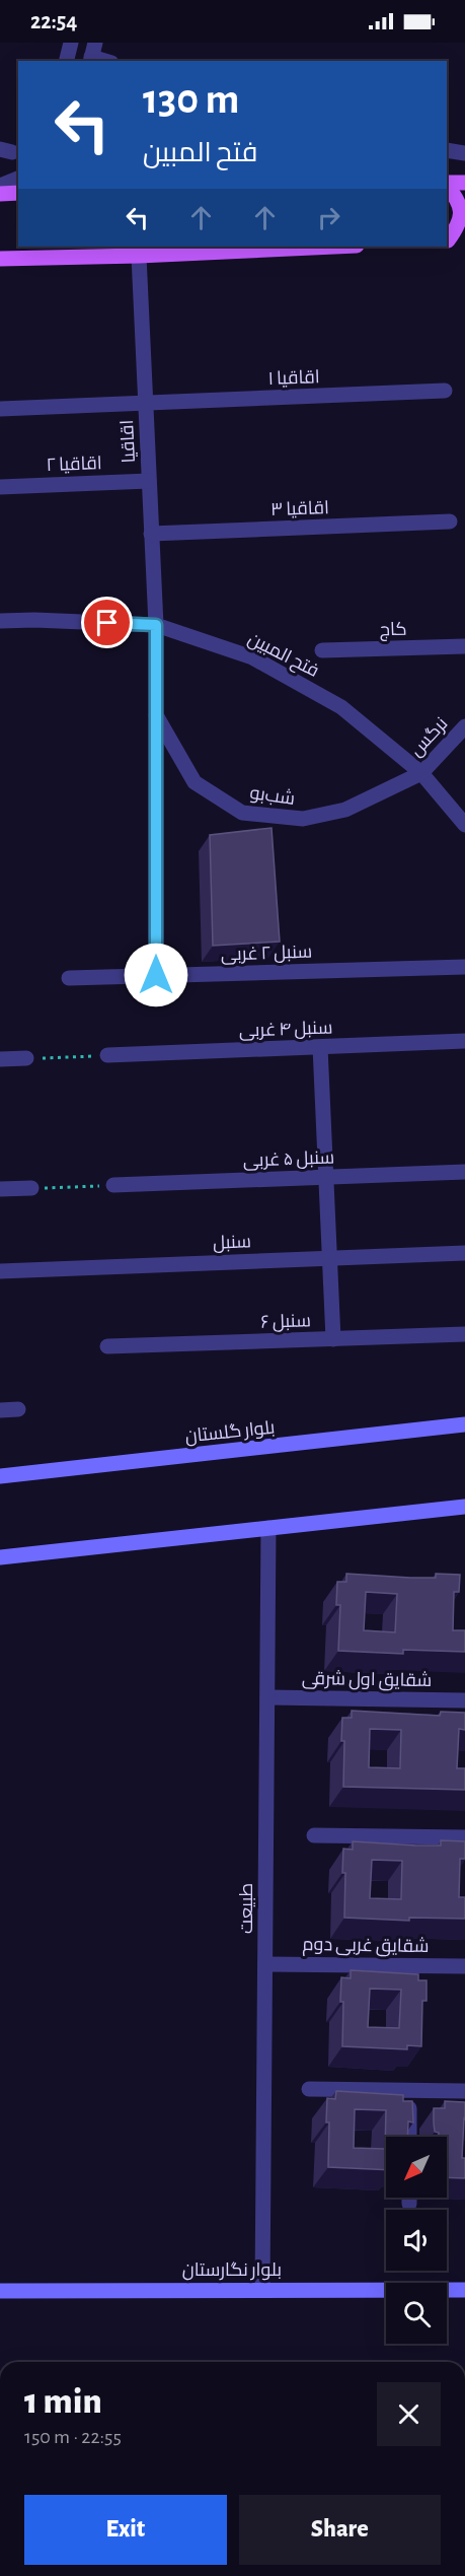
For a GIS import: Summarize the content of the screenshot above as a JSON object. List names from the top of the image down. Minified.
{"streets":{"main road":["بلوار گلستان","بلوار نگارستان"],"street":["اقاقیا ۱","اقاقیا","اقاقیا ۲","اقاقیا ۳","کاج","فتح المبین","نرگس","شب‌بو","سنبل ۲ غربی","سنبل ۴ غربی","سنبل ۵ غربی","سنبل","سنبل ۶","شقایق اول شرقی","طبیعت","شقایق غربی دوم"]},"crossings":[["اقاقیا ۱","اقاقیا"],["اقاقیا","اقاقیا ۲"],["اقاقیا","اقاقیا ۳"],["اقاقیا","فتح المبین"],["اقاقیا","شب‌بو"],["اقاقیا","سنبل ۲ غربی"],["فتح المبین","نرگس"],["فتح المبین","شب‌بو"],["نرگس","شب‌بو"],["شقایق اول شرقی","طبیعت"],["طبیعت","شقایق غربی دوم"],["طبیعت","بلوار نگارستان"]],"north":"bottom left","page":{"status":"22:54","turn":["130 m","فتح المبین"],"heading":["1 min","150 m · 22:55"],"buttons":["Exit","Share"]}}
